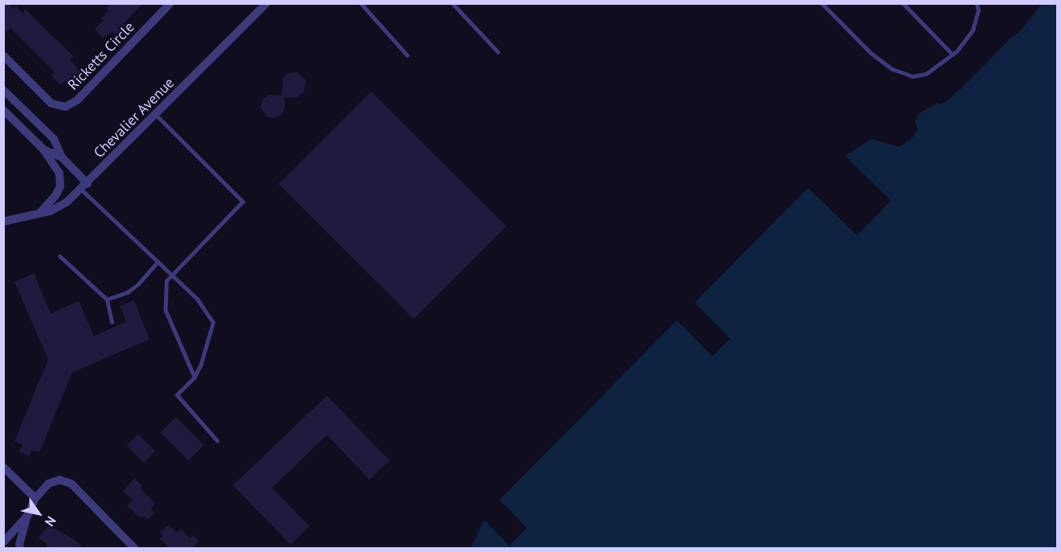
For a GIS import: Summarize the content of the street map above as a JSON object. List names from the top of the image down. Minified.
{"streets":{"street":["Ricketts Circle","Chevalier Avenue"]},"north":"bottom right"}
